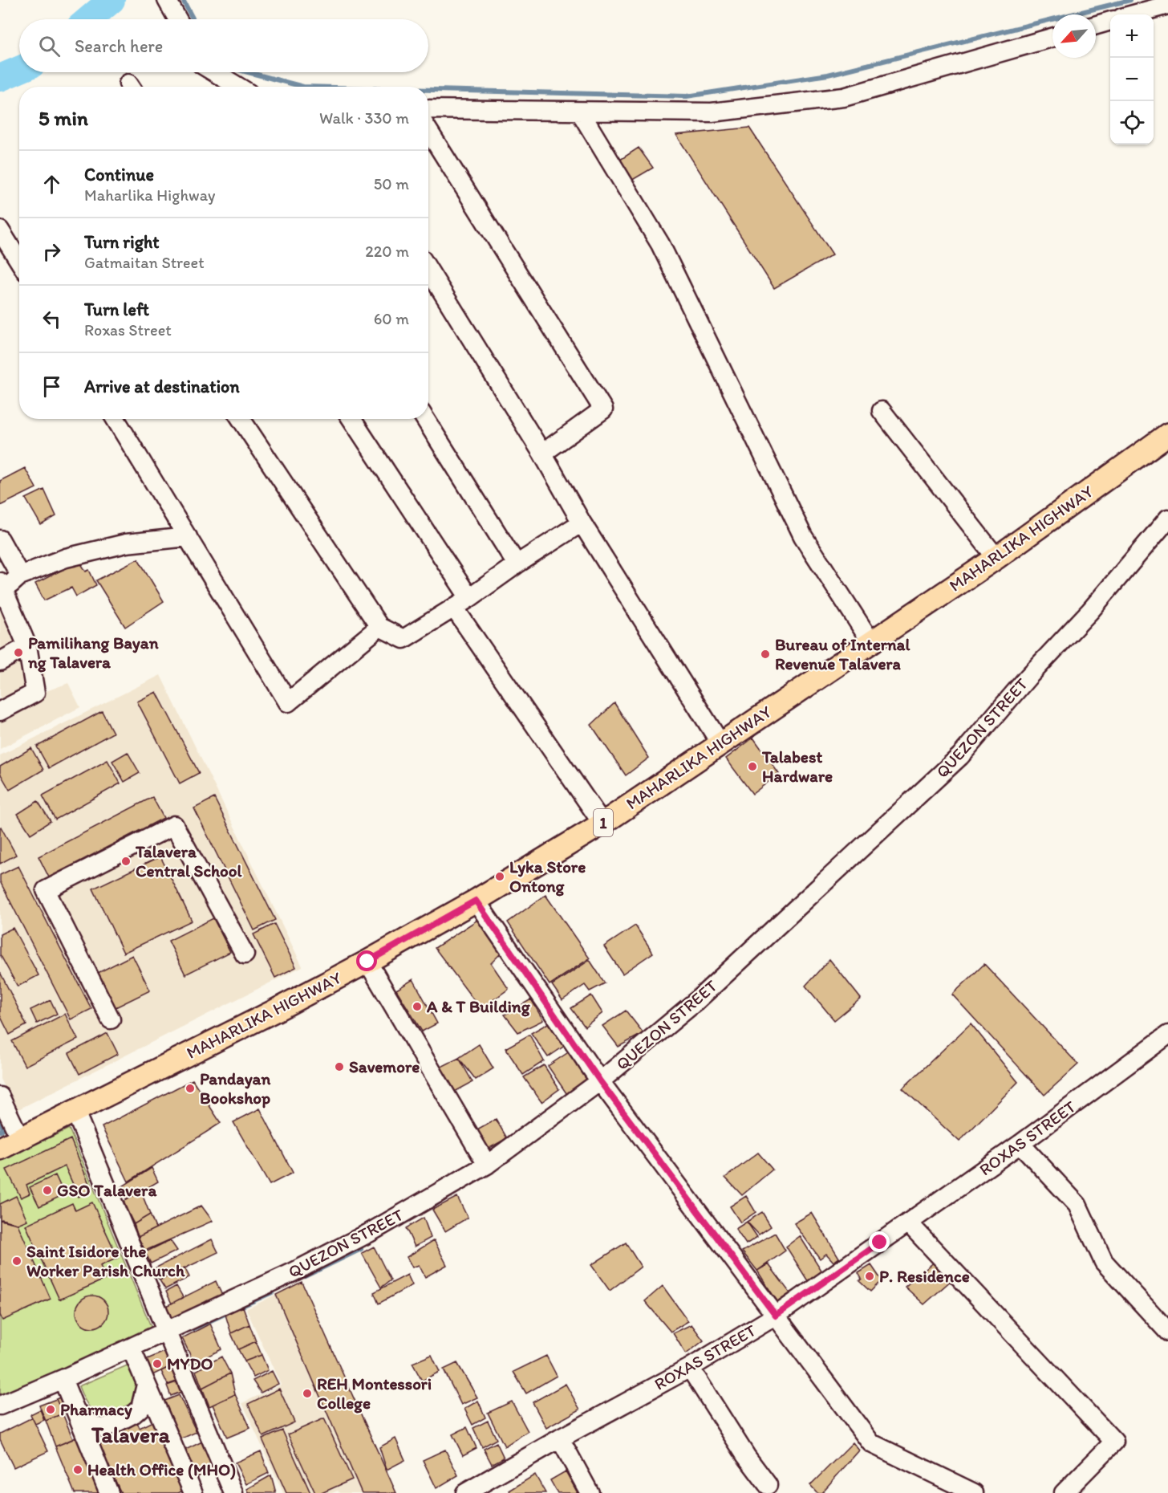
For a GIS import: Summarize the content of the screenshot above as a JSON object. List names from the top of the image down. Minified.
{"streets":{"main road":["MAHARLIKA HIGHWAY","1"],"street":["QUEZON STREET","ROXAS STREET"]},"districts":["Talavera"],"places":["Pamilihang Bayan ng Talavera","Bureau of Internal Revenue Talavera","Talabest Hardware","Talavera Central School","Lyka Store Ontong","A & T Building","Savemore","Pandayan Bookshop","GSO Talavera","Saint Isidore the Worker Parish Church","P. Residence","MYDO","REH Montessori College","Pharmacy","Health Office (MHO)"],"north":"bottom left","page":{"map_buttons":["+","−"],"search":"Search here","heading":["5 min","Walk · 330 m"],"list":[["Continue","Maharlika Highway","50 m"],["Turn right","Gatmaitan Street","220 m"],["Turn left","Roxas Street","60 m"],"Arrive at destination"]}}
